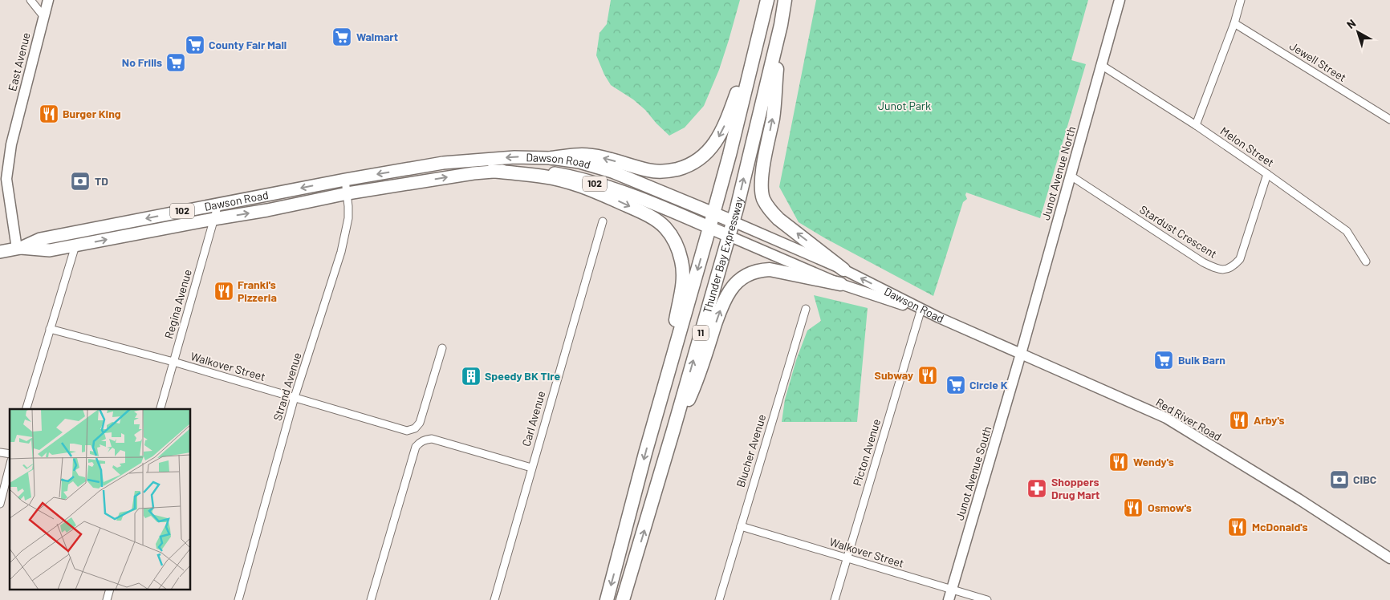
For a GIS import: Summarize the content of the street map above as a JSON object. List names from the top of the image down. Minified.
{"streets":{"highway":["Thunder Bay Expressway","11"],"main road":["East Avenue","Dawson Road","Junot Avenue North","102","Red River Road","Junot Avenue South"],"street":["Jewell Street","Melon Street","Stardust Crescent","Regina Avenue","Walkover Street","Strand Avenue","Carl Avenue","Blucher Avenue","Picton Avenue"]},"crossings":[["East Avenue","Dawson Road"],["Melon Street","Junot Avenue North"],["Melon Street","Stardust Crescent"],["Dawson Road","Thunder Bay Expressway"],["Dawson Road","Regina Avenue"],["Dawson Road","Strand Avenue"],["Dawson Road","Red River Road"],["Dawson Road","Picton Avenue"],["Junot Avenue North","Stardust Crescent"],["Junot Avenue North","Red River Road"],["Junot Avenue North","Junot Avenue South"],["Regina Avenue","Walkover Street"],["Walkover Street","Strand Avenue"],["Walkover Street","Blucher Avenue"],["Walkover Street","Picton Avenue"],["Walkover Street","Junot Avenue South"],["Red River Road","Junot Avenue South"]],"parks":["Junot Park"],"places":{"supermarket":["Walmart","County Fair Mall","No Frills","Bulk Barn","Circle K"],"restaurant":["Burger King","Franki's Pizzeria","Subway","Arby's","Wendy's","Osmow's","McDonald's"],"bank":["TD","CIBC"],"building":["Speedy BK Tire"],"pharmacy":["Shoppers Drug Mart"]},"north":"top left"}
